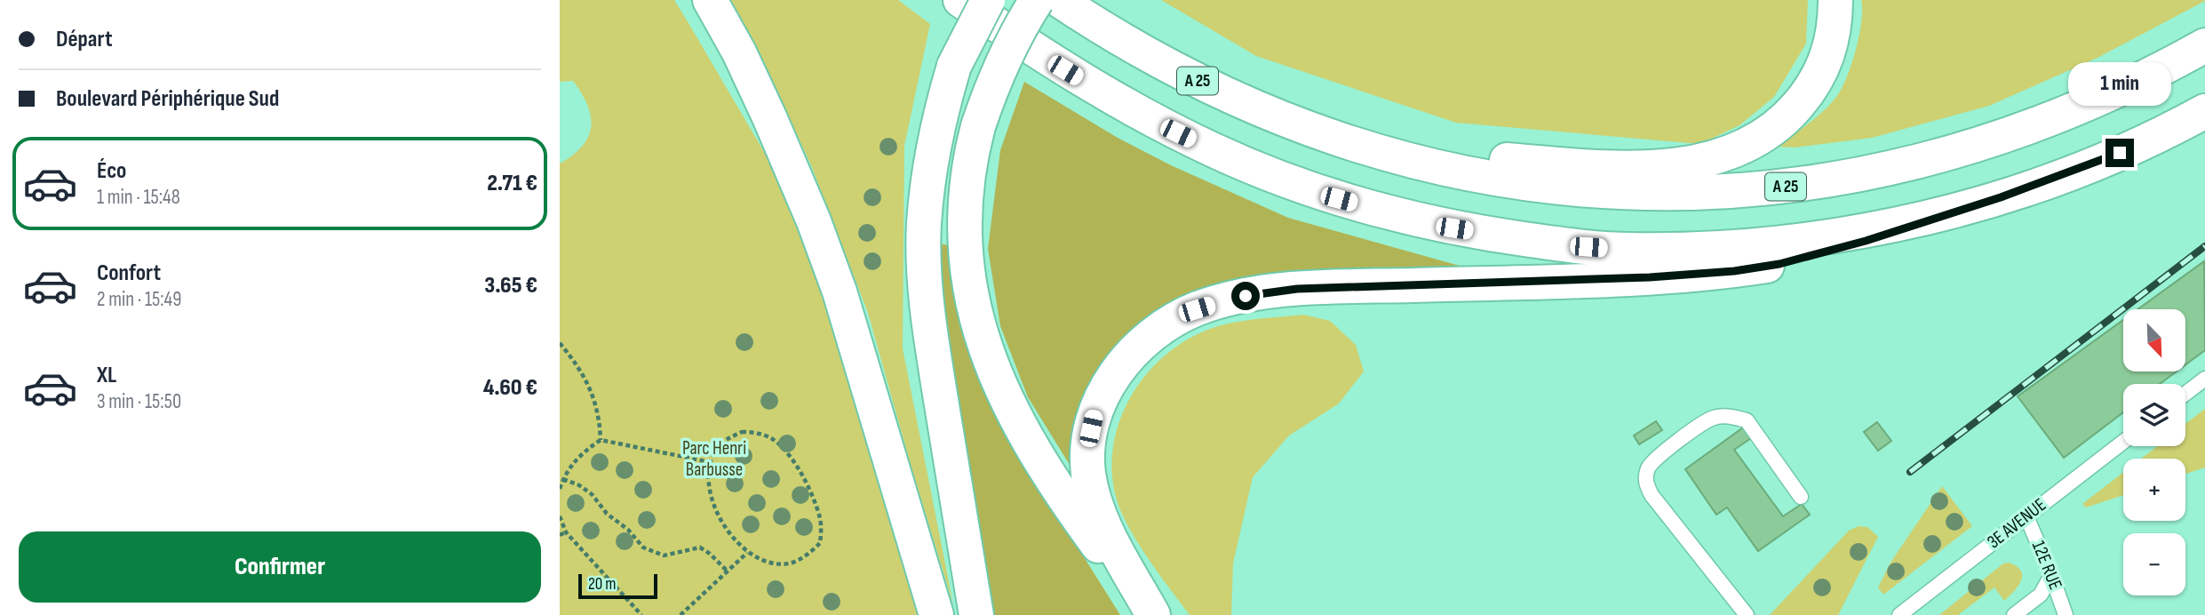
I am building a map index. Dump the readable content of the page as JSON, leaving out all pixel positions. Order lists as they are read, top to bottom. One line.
{"streets":{"highway":["A 25"],"lane":["3E AVENUE","12E RUE"]},"crossings":[["3E AVENUE","12E RUE"]],"parks":["Parc Henri Barbusse"],"scale_bar":"20 m","north":"bottom right","page":{"banner":["Départ","Boulevard Périphérique Sud"],"bubble":"1 min","list":[{"name":"Éco","note":"1 min · 15:48","value":"2.71 €"},{"name":"Confort","note":"2 min · 15:49","value":"3.65 €"},{"name":"XL","note":"3 min · 15:50","value":"4.60 €"}],"map_buttons":["+","−"],"buttons":"Confirmer","scale":"20 m"}}
